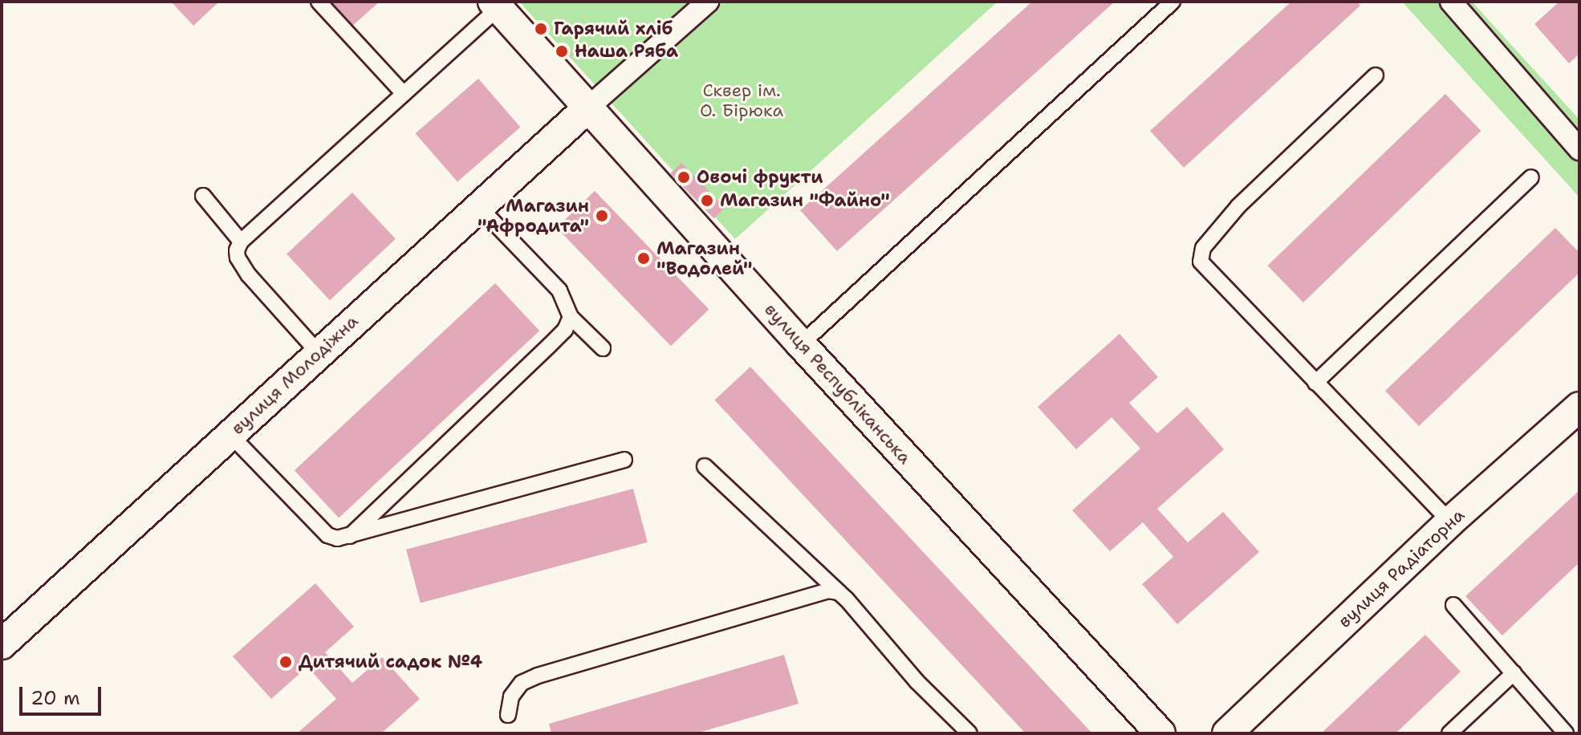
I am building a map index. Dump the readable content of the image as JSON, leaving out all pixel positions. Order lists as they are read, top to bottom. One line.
{"streets":{"street":["вулиця Молодіжна","вулиця Республіканська","вулиця Радіаторна"]},"crossings":[["вулиця Молодіжна","вулиця Республіканська"]],"parks":["Сквер ім. О. Бірюка"],"places":["Гарячий хліб","Наша Ряба","Овочі фрукти","Магазин \"Файно\"","Магазин \"Афродита\"","Магазин \"Водолей\"","Дитячий садок №4"],"scale_bar":"20 m"}
